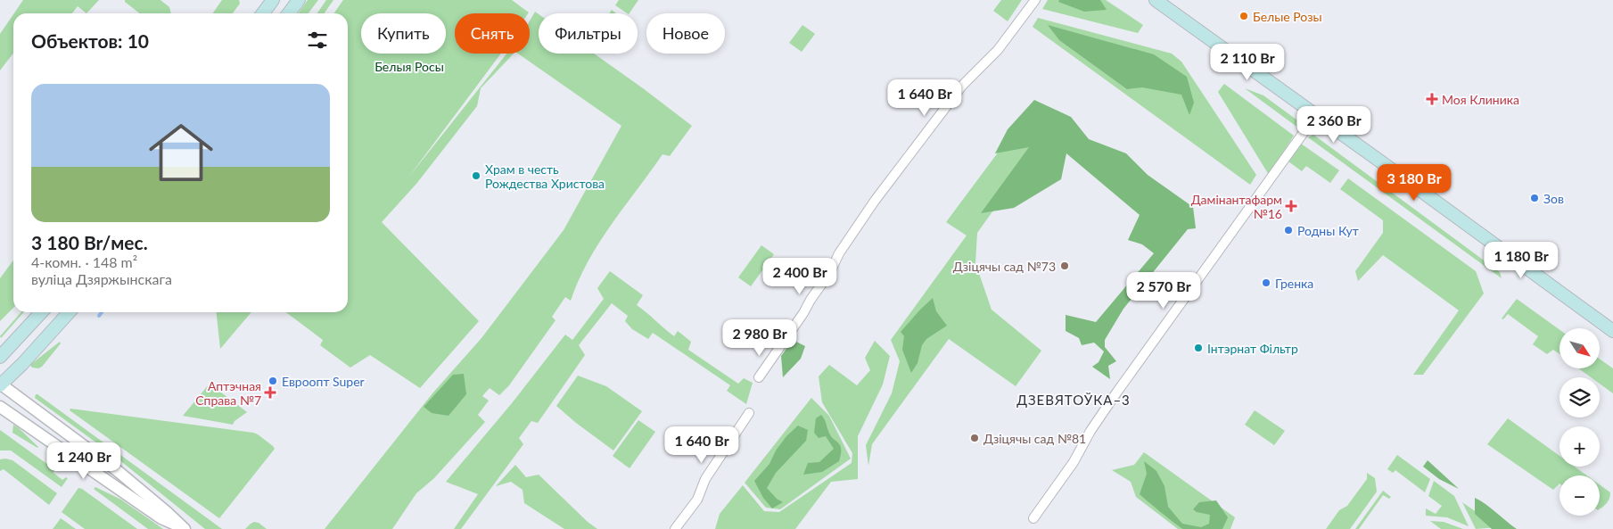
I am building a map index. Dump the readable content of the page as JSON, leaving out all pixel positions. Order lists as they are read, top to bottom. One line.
{"districts":["ДЗЕВЯТОЎКА–3"],"parks":["Белыя Росы"],"places":{"other":["Белые Розы","Храм в честь Рождества Христова","Зов","Родны Кут","Дзіцячы сад №73","Гренка","Інтэрнат Фільтр","Евроопт Super","Дзіцячы сад №81"],"health":["Моя Клиника","Дамінантафарм №16","Аптэчная Справа №7"]},"north":"bottom right","page":{"chip":["Купить","Снять","Фильтры","Новое"],"heading":"Объектов: 10","price":["2 110 Br","1 640 Br","2 360 Br","3 180 Br","1 180 Br","2 400 Br","2 570 Br","2 980 Br","1 640 Br","1 240 Br"],"list":[{"name":"3 180 Br/мес.","note":"4-комн. · 148 m² · вуліца Дзяржынскага"}],"map_buttons":["+","−"]}}
